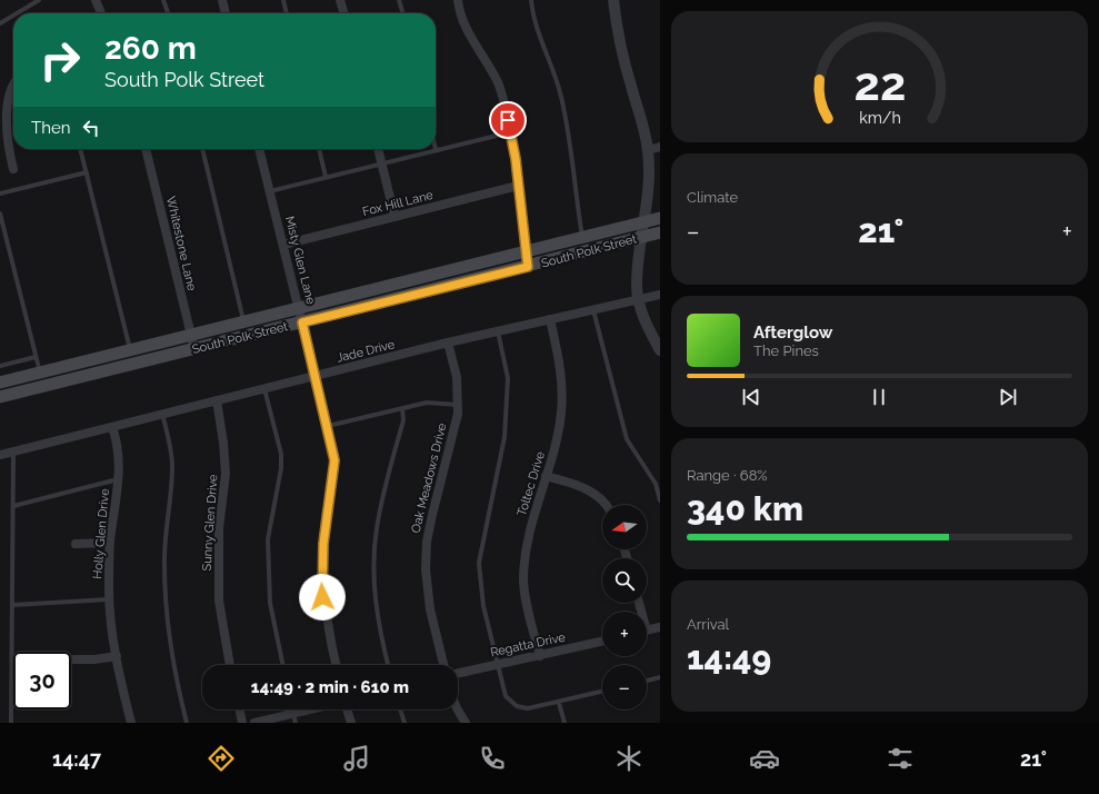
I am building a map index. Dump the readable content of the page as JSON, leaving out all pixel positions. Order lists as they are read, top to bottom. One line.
{"streets":{"main road":["South Polk Street"],"street":["Fox Hill Lane","Whitestone Lane","Misty Glen Lane","Jade Drive","Oak Meadows Drive","Toltec Drive","Sunny Glen Drive","Holly Glen Drive","Regatta Drive"]},"crossings":[["Fox Hill Lane","Misty Glen Lane"],["Whitestone Lane","South Polk Street"],["South Polk Street","Misty Glen Lane"],["Misty Glen Lane","Jade Drive"],["Jade Drive","Oak Meadows Drive"],["Jade Drive","Toltec Drive"],["Jade Drive","Sunny Glen Drive"],["Jade Drive","Holly Glen Drive"],["Toltec Drive","Regatta Drive"]],"north":"left","page":{"turn":["260 m","South Polk Street"],"then":"Then","tile":["Climate",["Range · 68%","340 km"],["Arrival","14:49"]],"heat":["−","21°","+"],"song":["Afterglow","The Pines"],"map_buttons":["+","−"],"limit":"30","trip":"14:49 · 2 min · 610 m","tabs":["14:47","21°"],"gauge":["22","km/h"]}}
